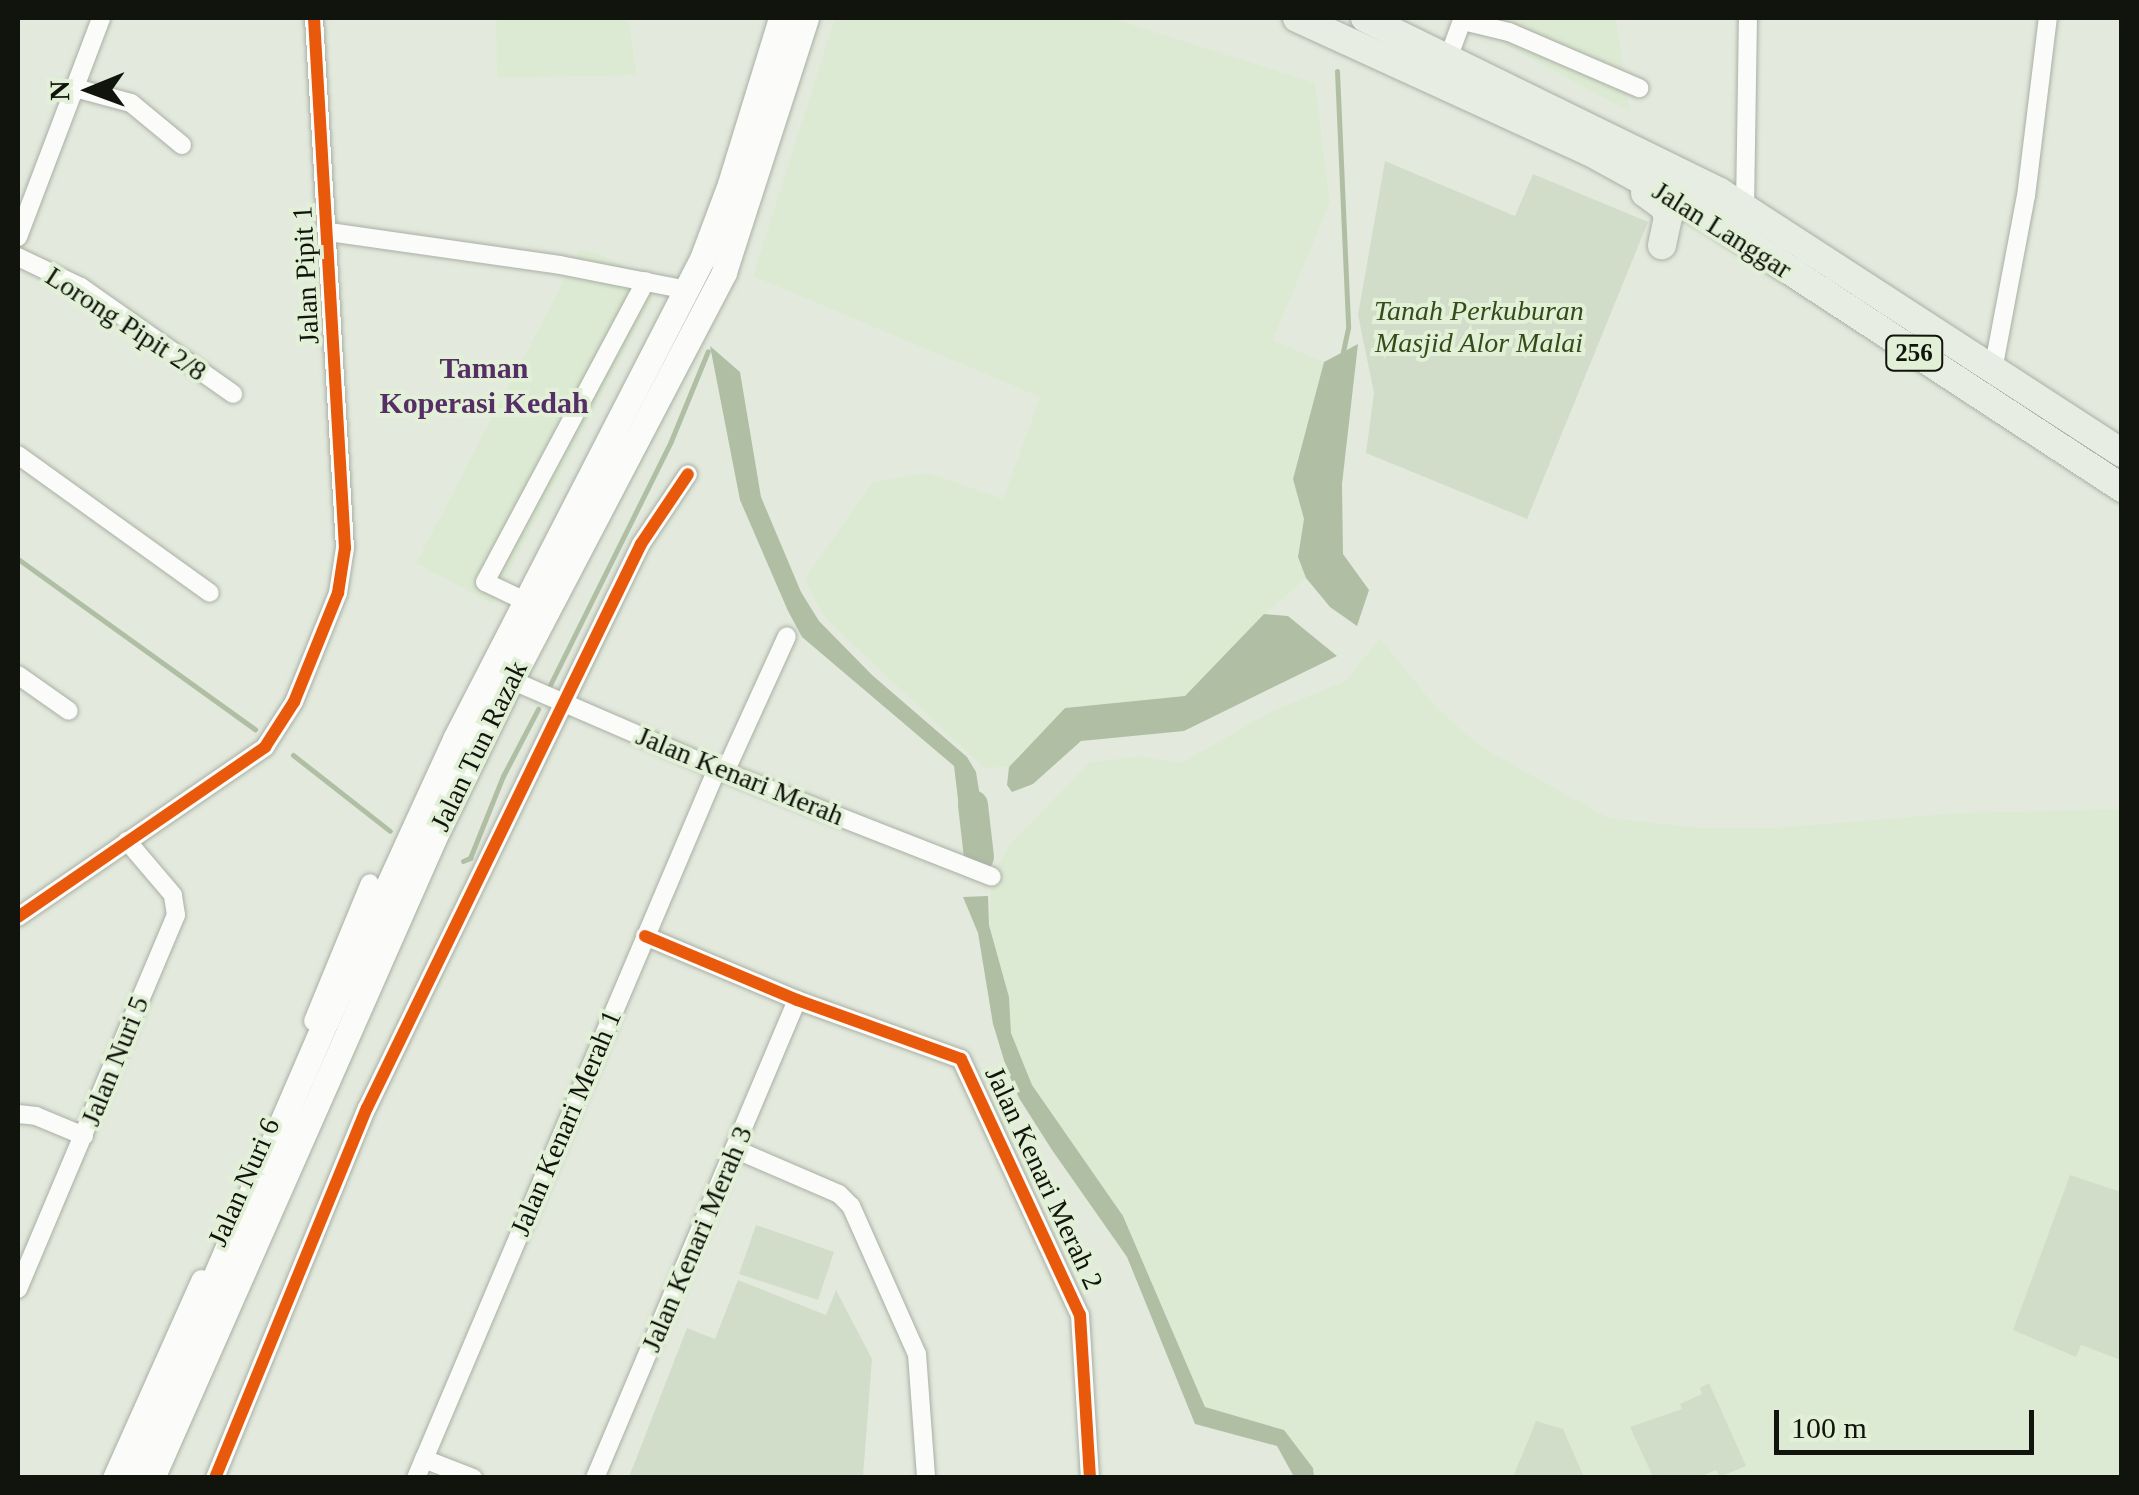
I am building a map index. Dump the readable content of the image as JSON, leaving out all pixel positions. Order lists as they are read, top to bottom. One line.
{"streets":{"main road":["Jalan Langgar","256","Jalan Tun Razak"],"street":["Jalan Pipit 1","Lorong Pipit 2/8","Jalan Kenari Merah","Jalan Nuri 5","Jalan Kenari Merah 1","Jalan Kenari Merah 2","Jalan Nuri 6","Jalan Kenari Merah 3"]},"crossings":[["Jalan Pipit 1","Jalan Nuri 5"],["Jalan Tun Razak","Jalan Kenari Merah"],["Jalan Tun Razak","Jalan Nuri 6"],["Jalan Kenari Merah","Jalan Kenari Merah 1"],["Jalan Kenari Merah 1","Jalan Kenari Merah 2"],["Jalan Kenari Merah 2","Jalan Kenari Merah 3"]],"districts":["Taman Koperasi Kedah"],"parks":["Tanah Perkuburan Masjid Alor Malai"],"scale_bar":"100 m","north":"left"}
